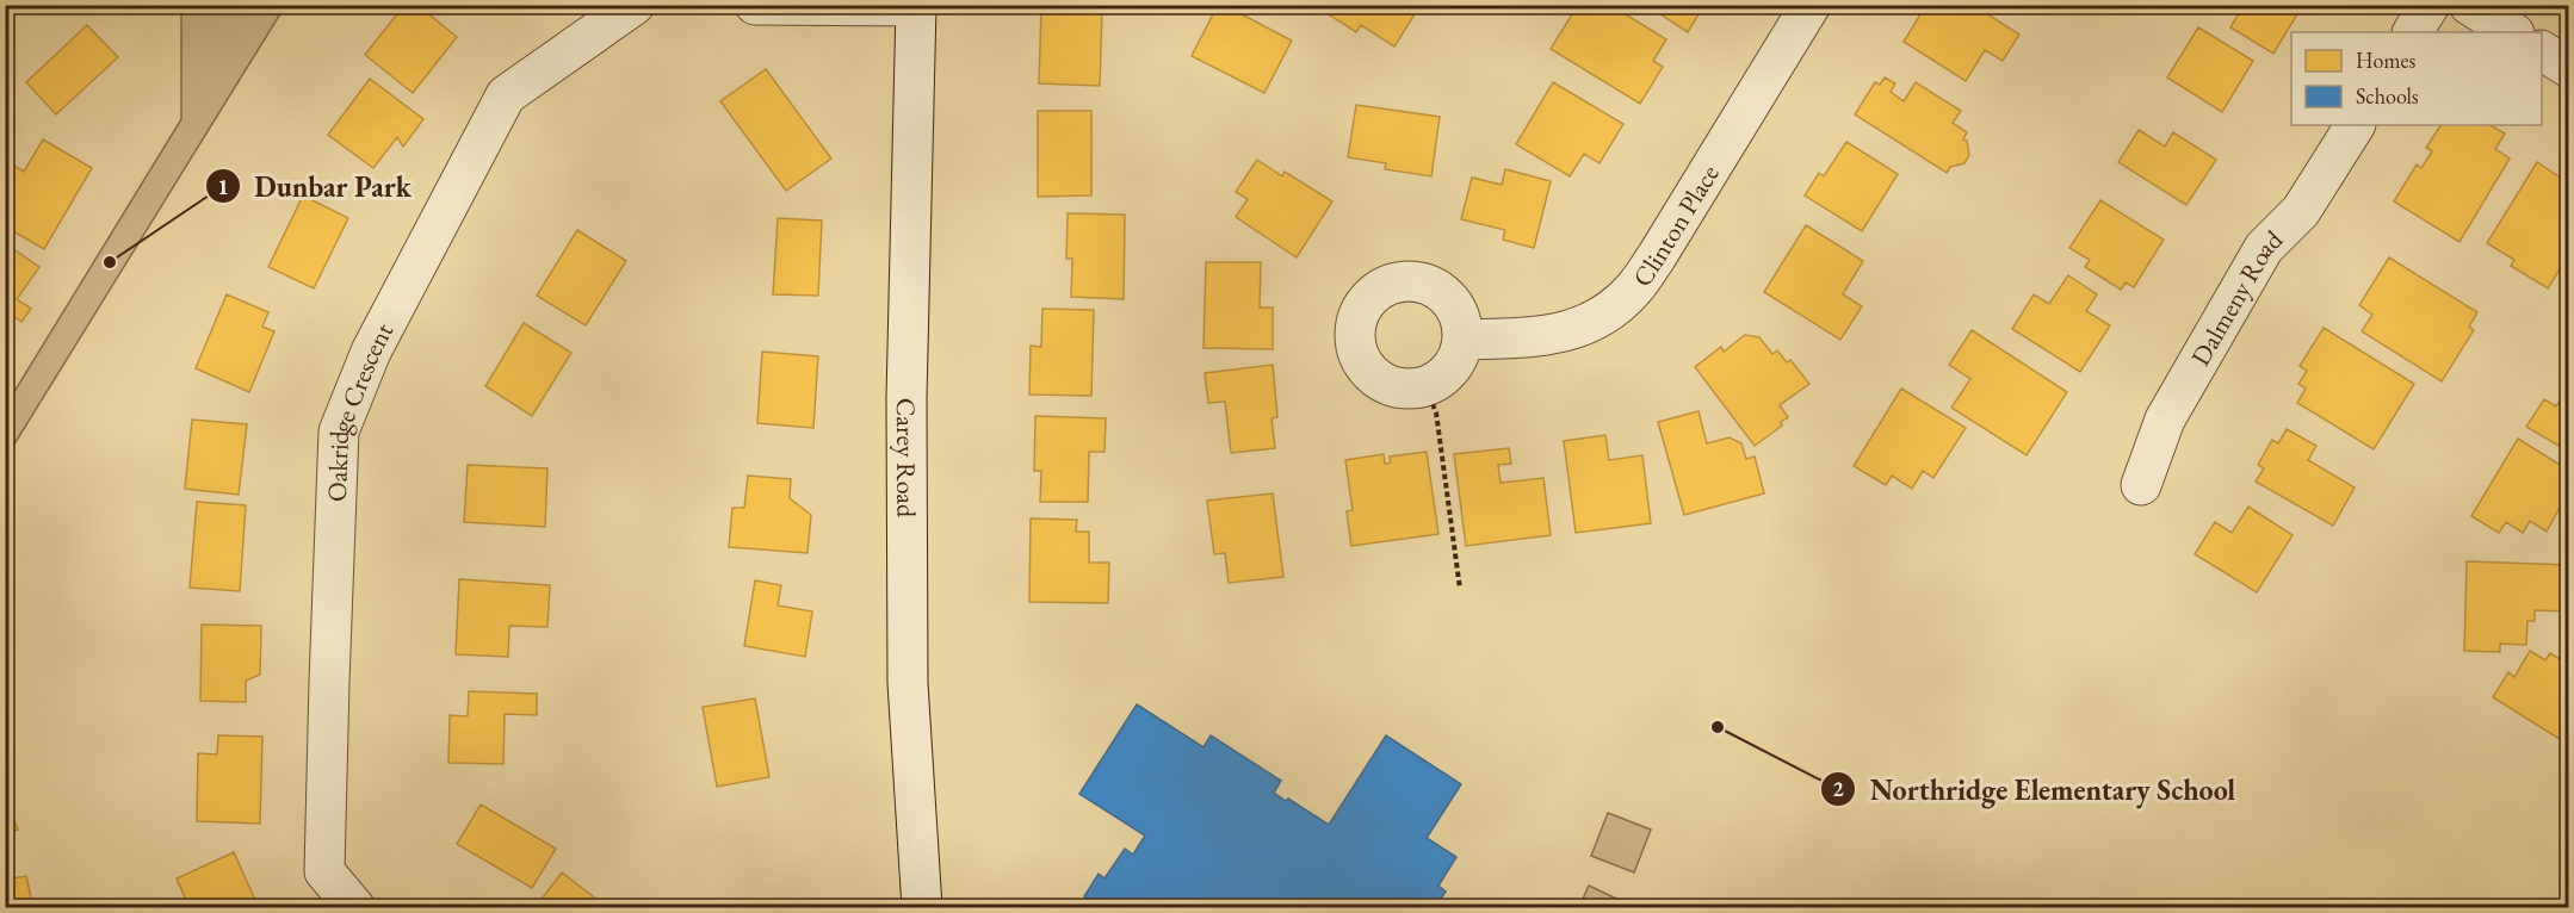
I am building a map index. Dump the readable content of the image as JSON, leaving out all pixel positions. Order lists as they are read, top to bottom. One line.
{"streets":{"street":["Clinton Place","Dalmeny Road","Oakridge Crescent","Carey Road"]},"places":["Dunbar Park","Northridge Elementary School"],"legend":["Homes","Schools"]}
